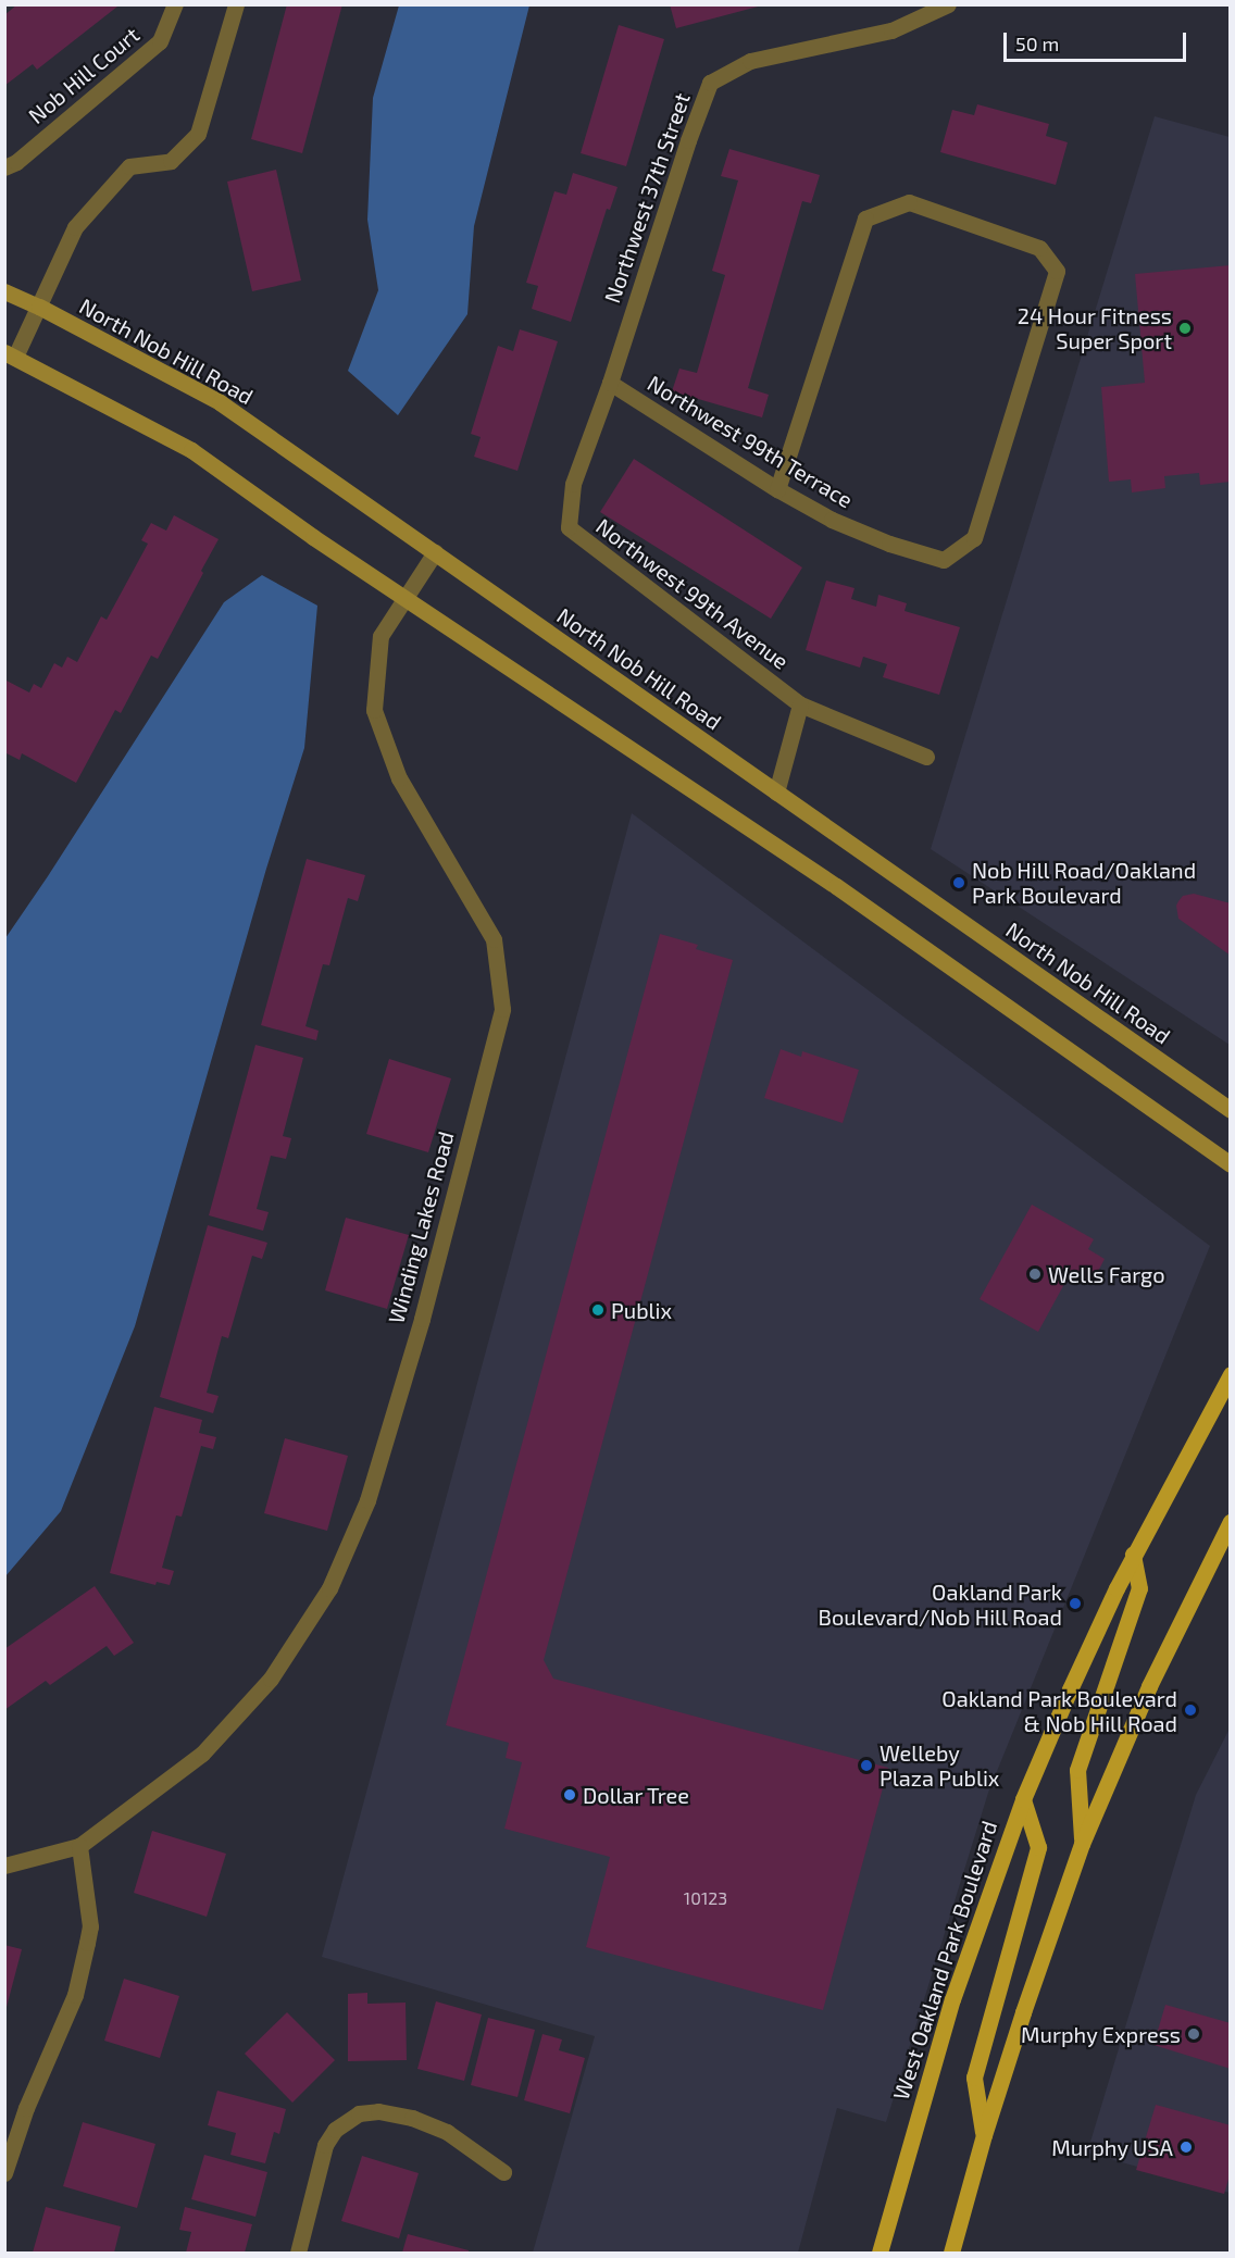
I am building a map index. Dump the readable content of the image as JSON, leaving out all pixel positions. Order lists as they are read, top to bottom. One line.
{"streets":{"main road":["North Nob Hill Road","West Oakland Park Boulevard"],"street":["Nob Hill Court","Northwest 37th Street","Northwest 99th Terrace","Northwest 99th Avenue","Winding Lakes Road"]},"crossings":[["Northwest 37th Street","Northwest 99th Terrace"],["Northwest 37th Street","Northwest 99th Avenue"],["North Nob Hill Road","Winding Lakes Road"],["Northwest 99th Terrace","Northwest 99th Avenue"]],"places":["24 Hour Fitness Super Sport","Nob Hill Road/Oakland Park Boulevard","Wells Fargo","Publix","Oakland Park Boulevard/Nob Hill Road","Oakland Park Boulevard & Nob Hill Road","Welleby Plaza Publix","Dollar Tree","Murphy Express","Murphy USA"],"house_numbers":["10123"],"scale_bar":"50 m"}
